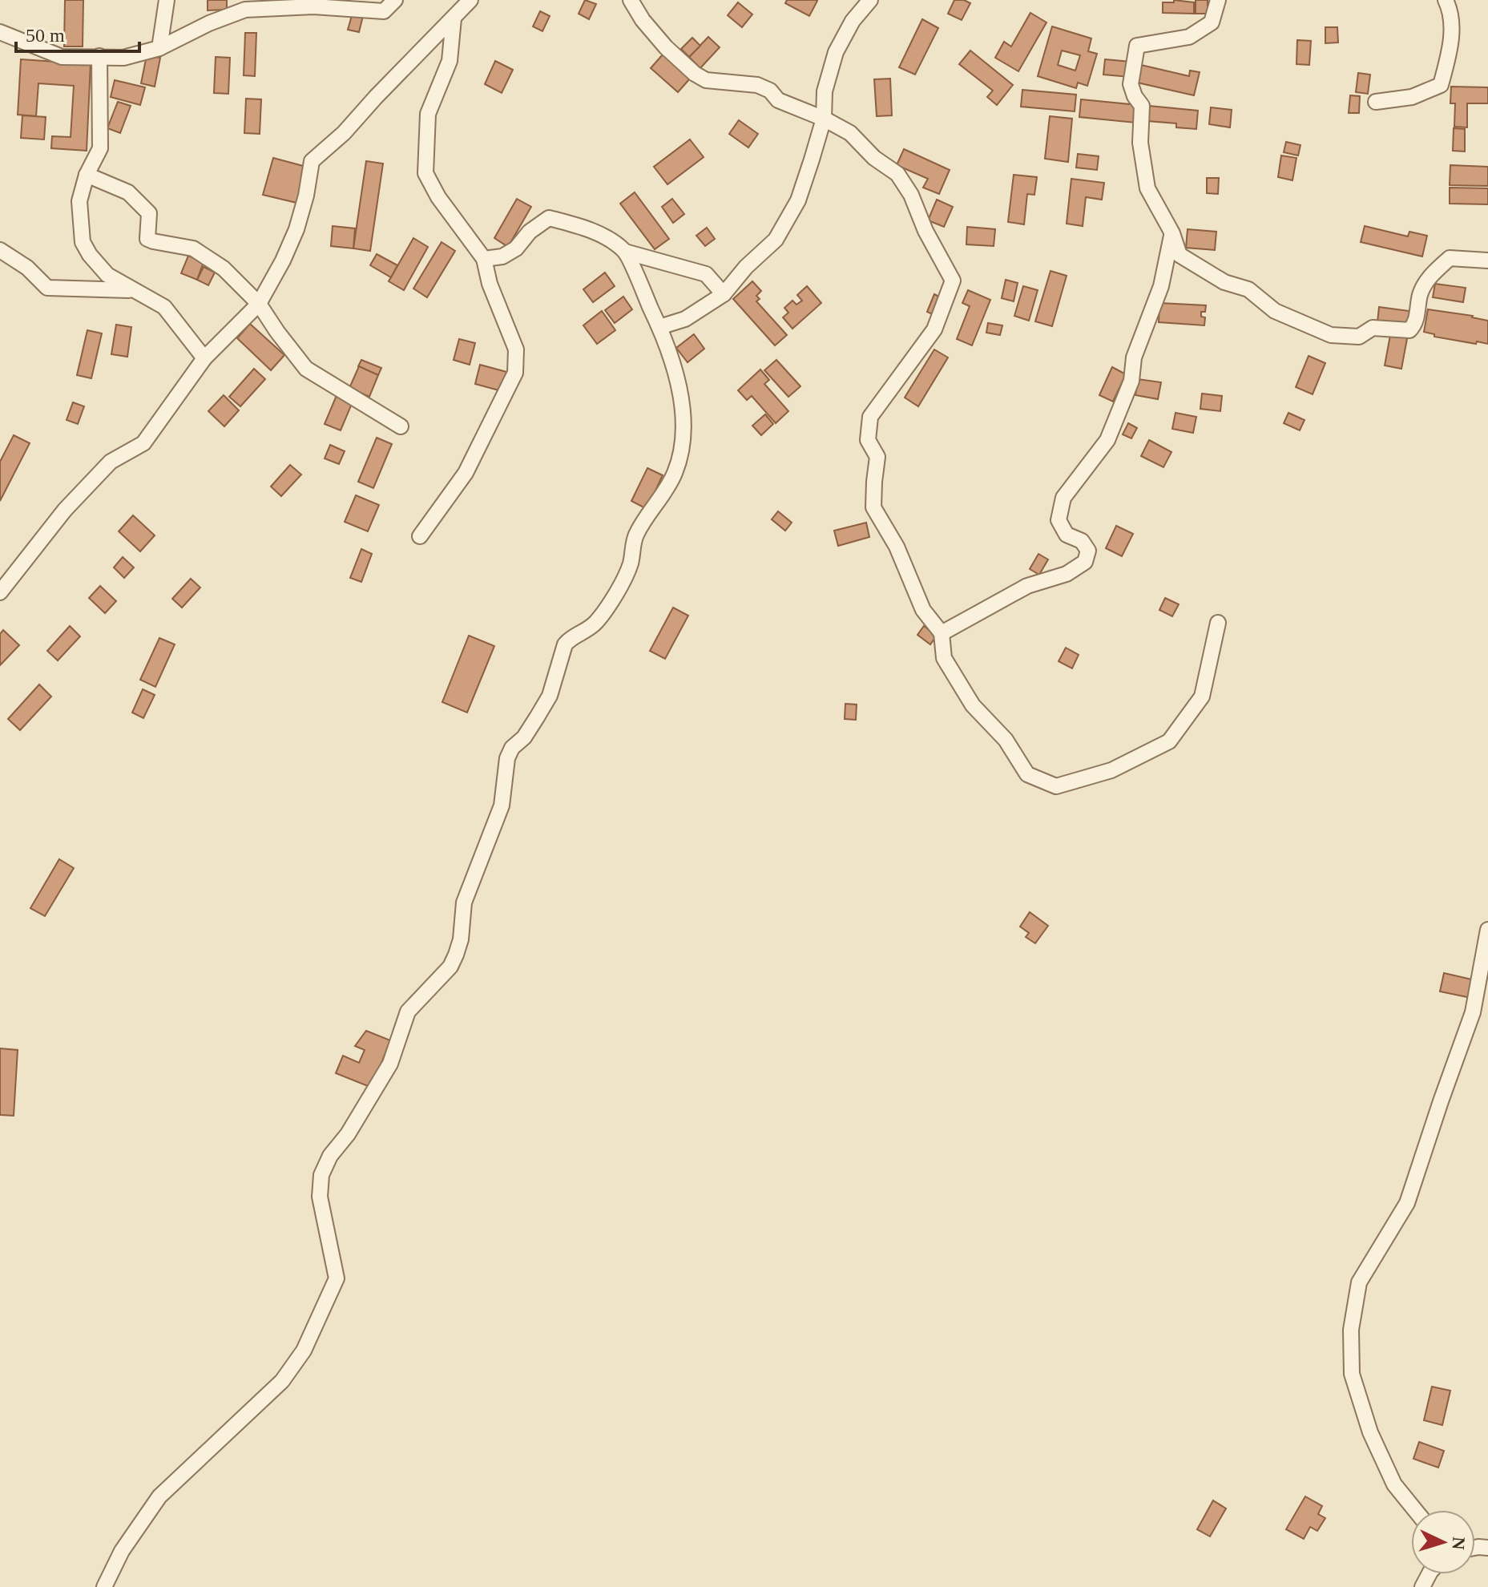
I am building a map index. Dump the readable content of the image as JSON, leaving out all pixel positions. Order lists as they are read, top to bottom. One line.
{"scale_bar":"50 m","north":"right"}
